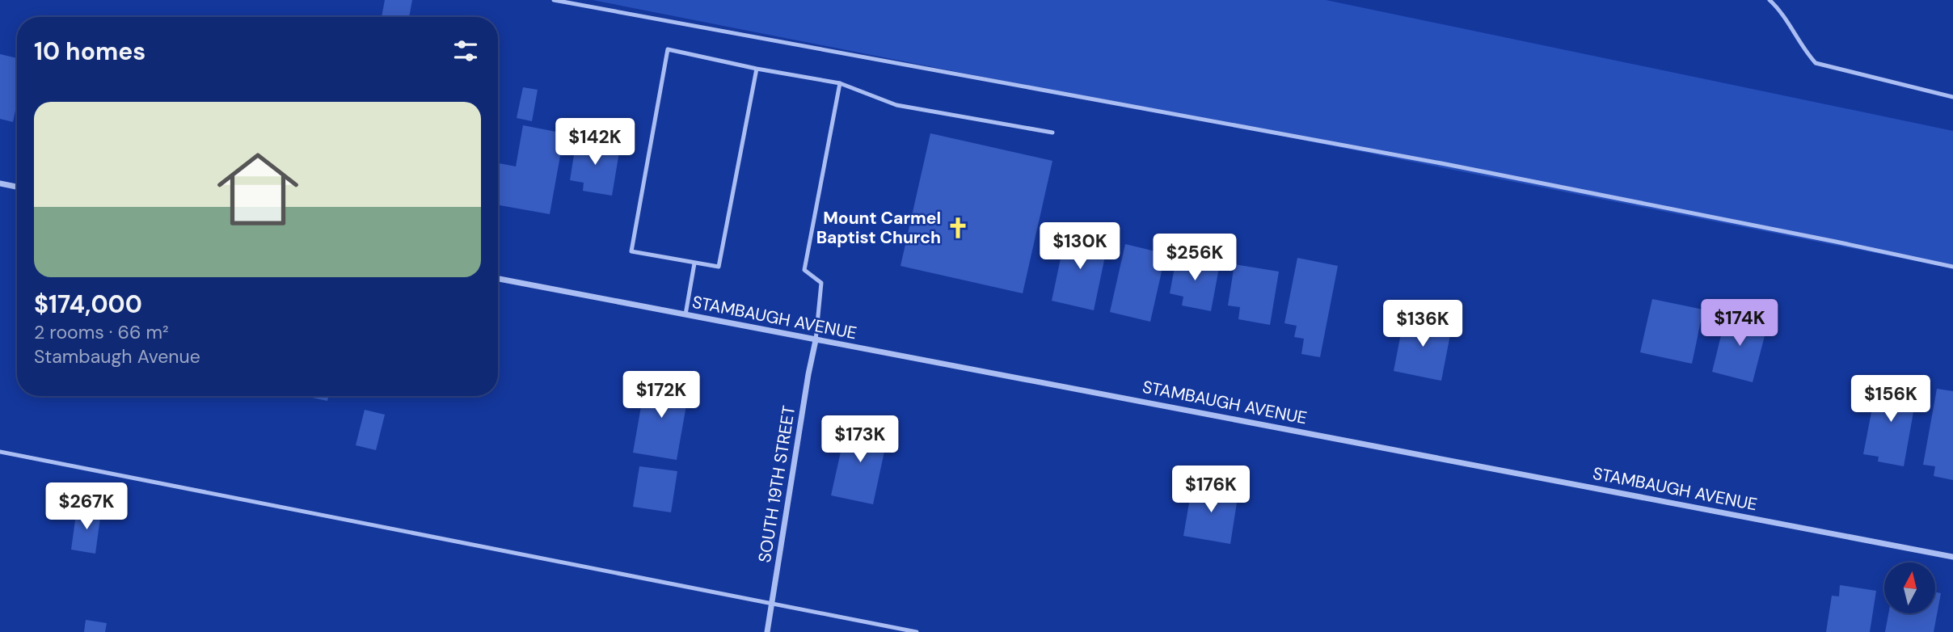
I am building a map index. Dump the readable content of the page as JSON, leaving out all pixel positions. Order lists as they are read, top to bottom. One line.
{"streets":{"street":["STAMBAUGH AVENUE","SOUTH 19TH STREET"]},"crossings":[["STAMBAUGH AVENUE","SOUTH 19TH STREET"]],"places":{"church":["Mount Carmel Baptist Church"]},"north":"top","page":{"heading":"10 homes","list":[{"name":"$174,000","note":"2 rooms · 66 m² · Stambaugh Avenue"}],"price":["$142K","$130K","$256K","$174K","$136K","$172K","$156K","$173K","$176K","$267K"]}}
